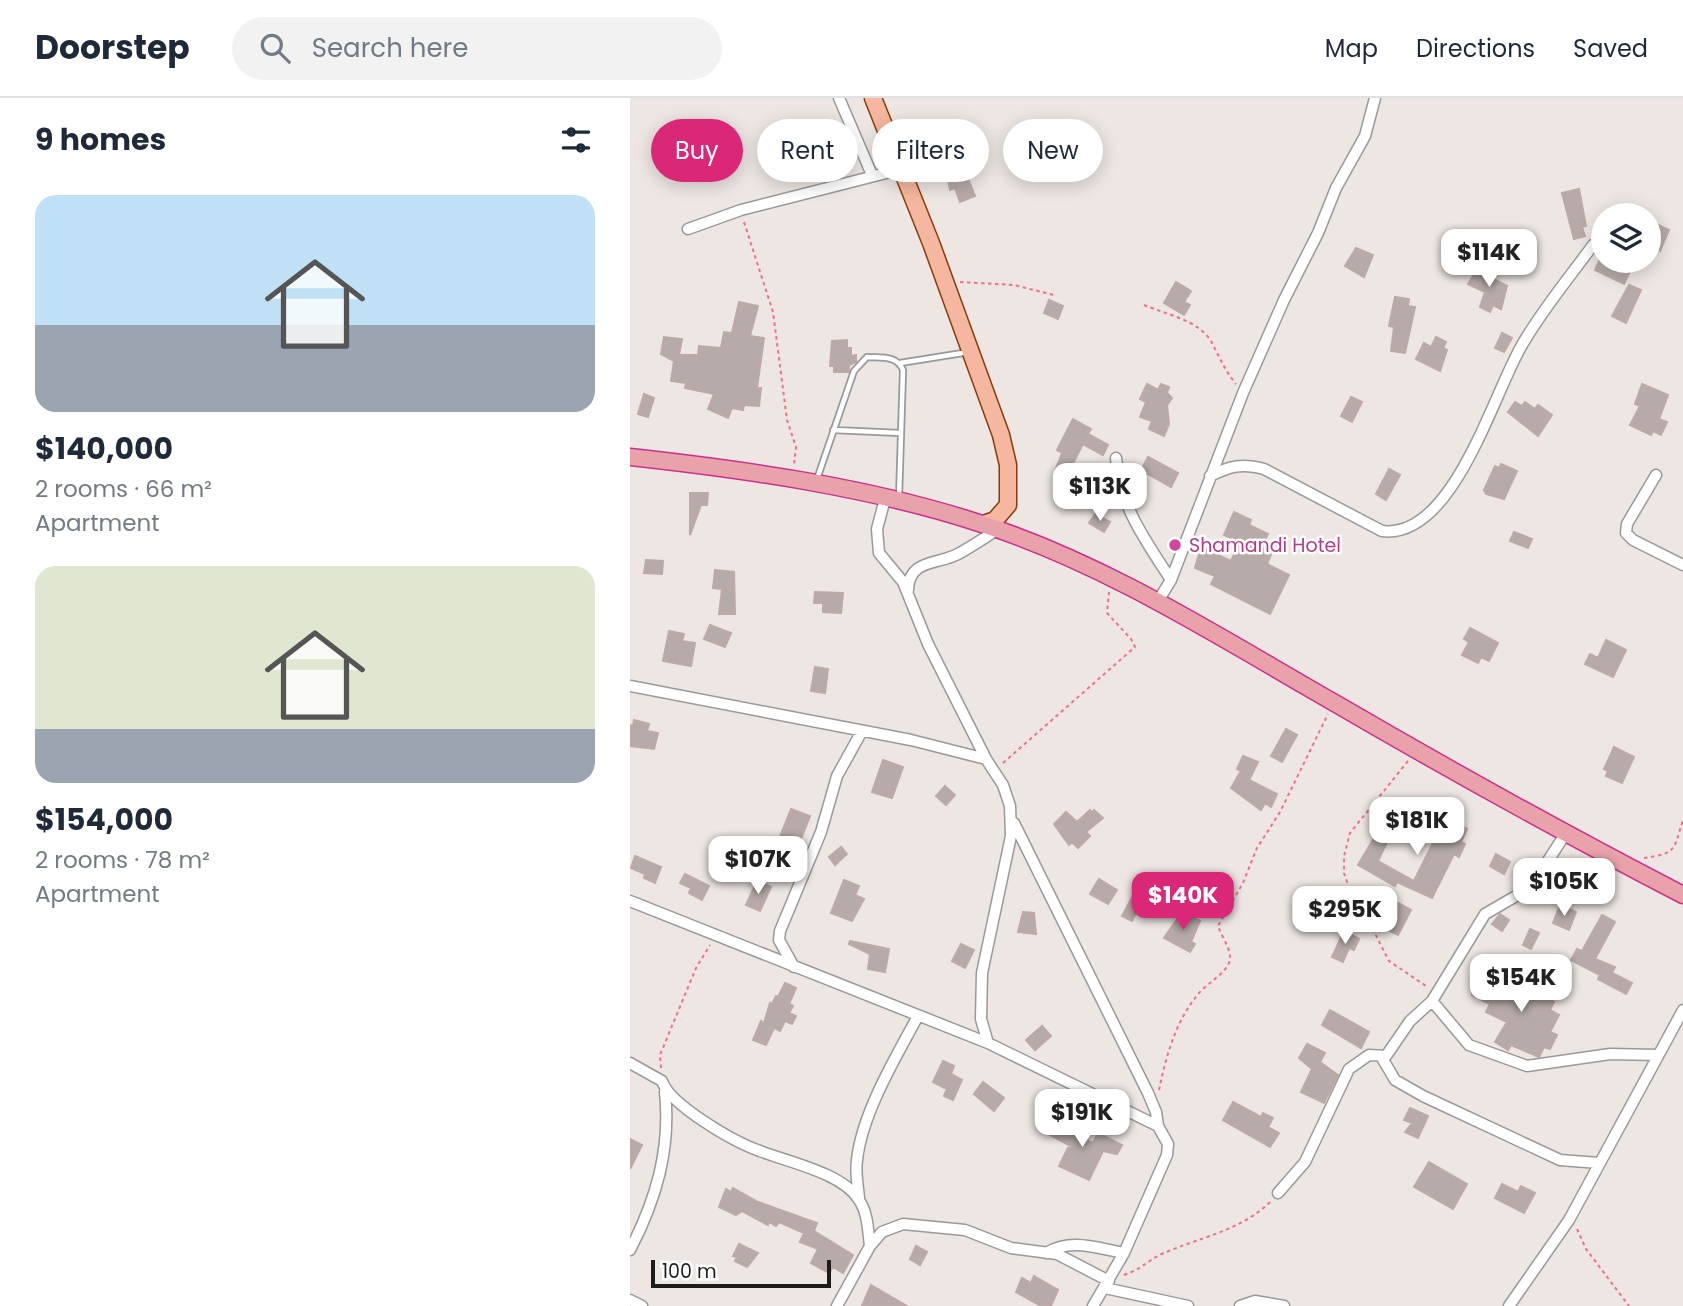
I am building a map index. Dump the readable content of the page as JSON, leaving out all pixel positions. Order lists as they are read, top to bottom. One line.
{"places":["Shamandi Hotel"],"scale_bar":"100 m","page":{"header":"Doorstep","search":"Search here","nav":["Map","Directions","Saved"],"heading":"9 homes","chip":["Buy","Rent","Filters","New"],"list":[{"name":"$140,000","note":"2 rooms · 66 m² · Apartment"},{"name":"$154,000","note":"2 rooms · 78 m² · Apartment"}],"price":["$114K","$113K","$181K","$107K","$105K","$140K","$295K","$154K","$191K"],"scale":"100 m"}}
